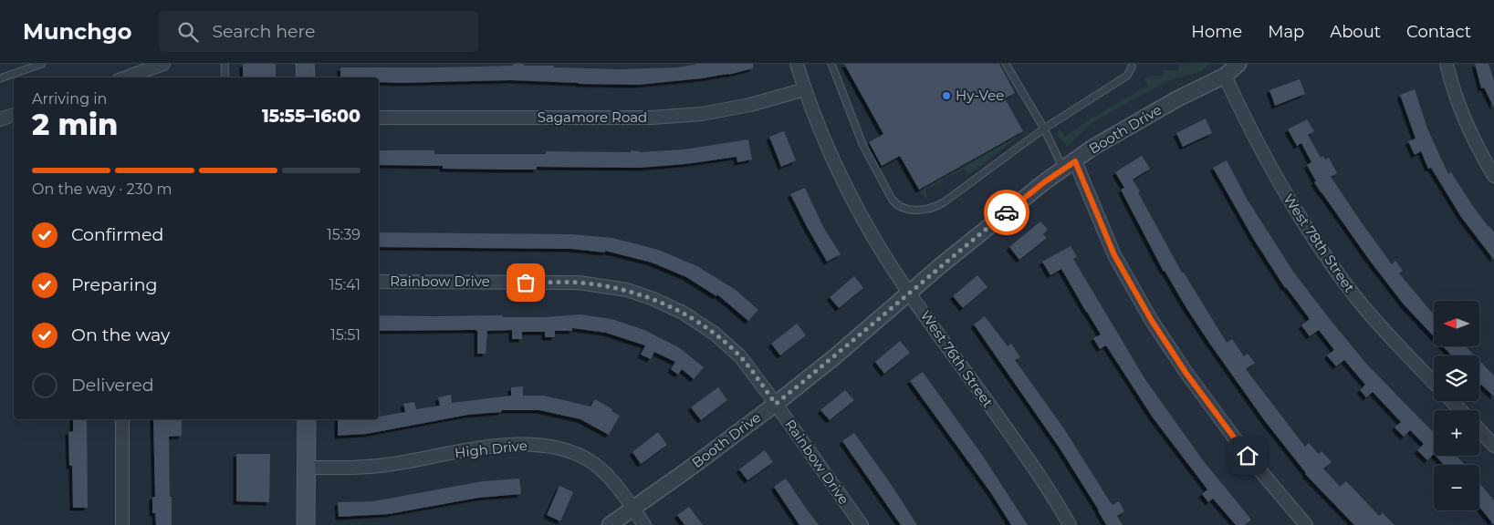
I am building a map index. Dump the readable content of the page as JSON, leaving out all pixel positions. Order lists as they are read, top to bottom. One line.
{"streets":{"street":["Sagamore Road","Booth Drive","West 78th Street","Rainbow Drive","West 76th Street","High Drive"]},"crossings":[["Sagamore Road","West 76th Street"],["Booth Drive","West 78th Street"],["Booth Drive","Rainbow Drive"],["Booth Drive","West 76th Street"],["Booth Drive","High Drive"]],"places":["Hy-Vee"],"north":"left","page":{"header":"Munchgo","search":"Search here","nav":["Home","Map","About","Contact"],"heading":["2 min","Arriving in","15:55–16:00"],"bar":"On the way · 230 m","list":[["Confirmed","15:39"],["Preparing","15:41"],["On the way","15:51"],"Delivered"],"map_buttons":["+","−"]}}
